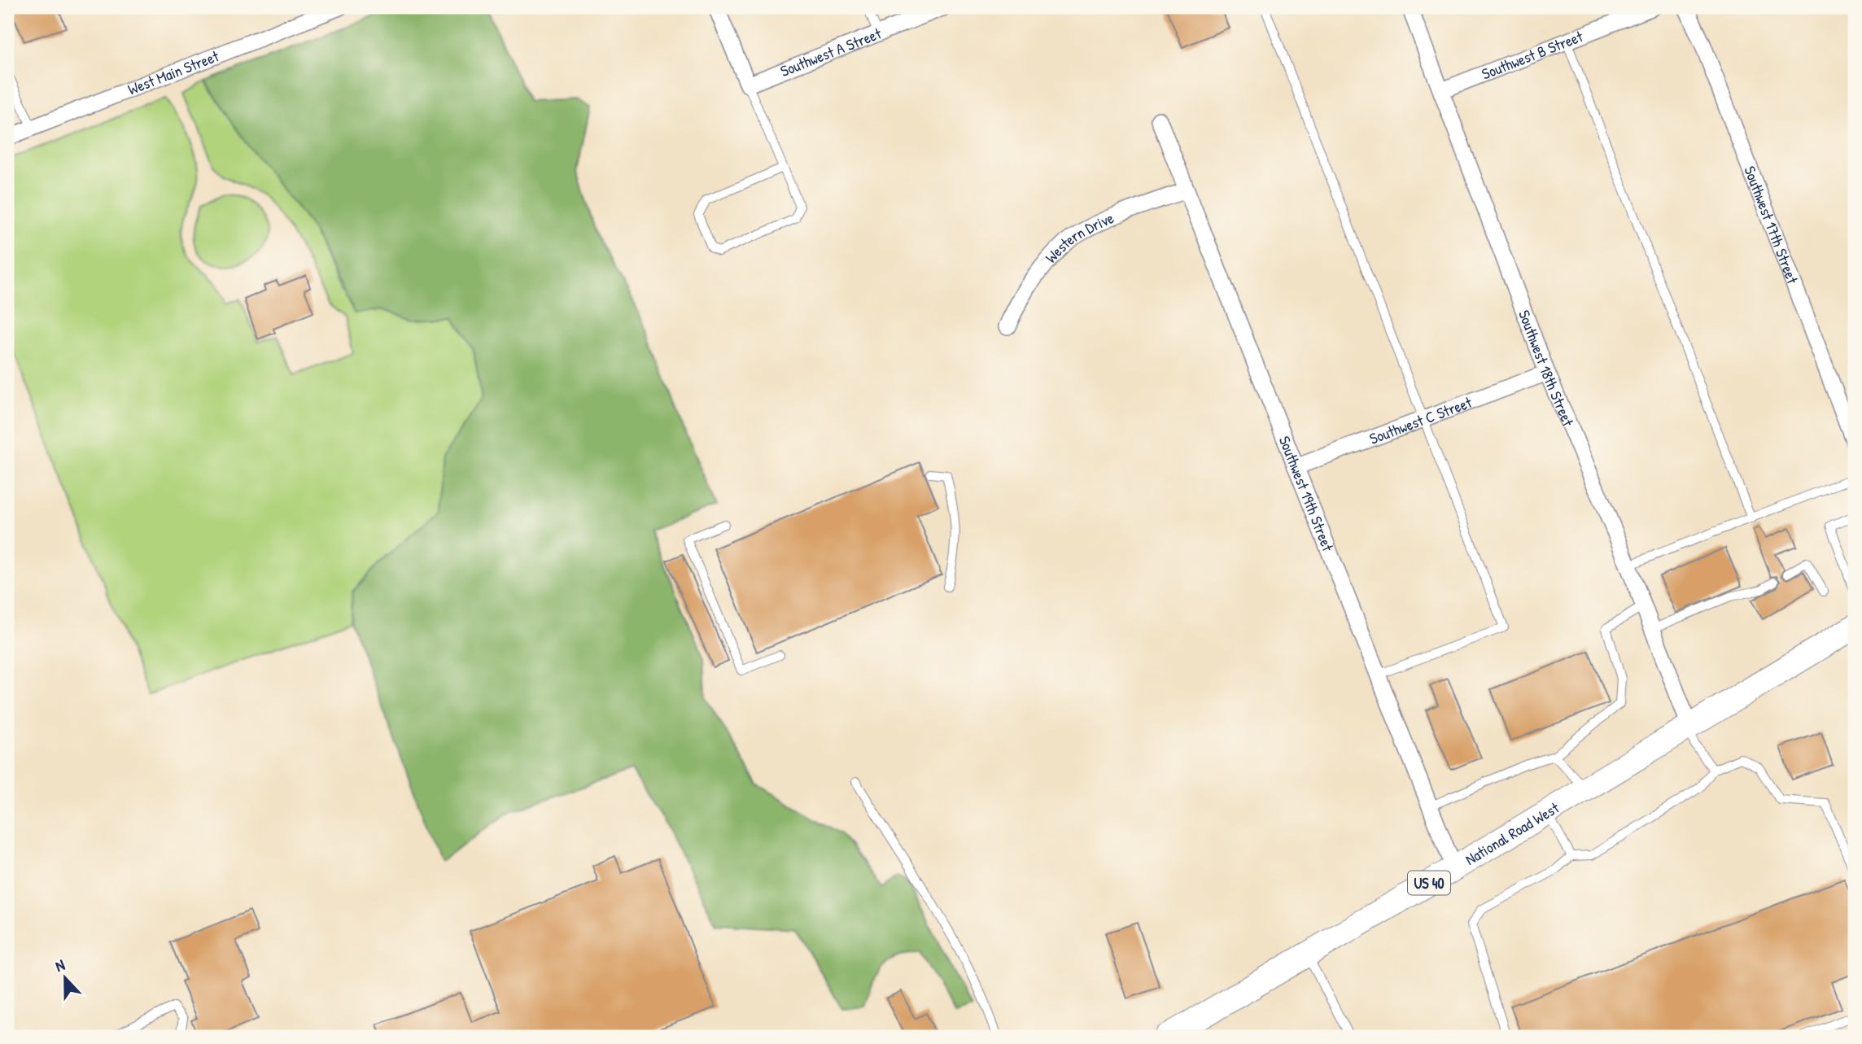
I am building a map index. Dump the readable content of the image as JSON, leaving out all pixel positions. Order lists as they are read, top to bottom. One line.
{"streets":{"main road":["National Road West","US 40"],"street":["Southwest A Street","Southwest B Street","West Main Street","Southwest 17th Street","Western Drive","Southwest 18th Street","Southwest C Street","Southwest 19th Street"]},"crossings":[["Southwest B Street","Southwest 18th Street"],["Western Drive","Southwest 19th Street"],["Southwest 18th Street","Southwest C Street"],["Southwest 18th Street","National Road West"],["Southwest C Street","Southwest 19th Street"],["Southwest 19th Street","National Road West"]],"north":"top"}
